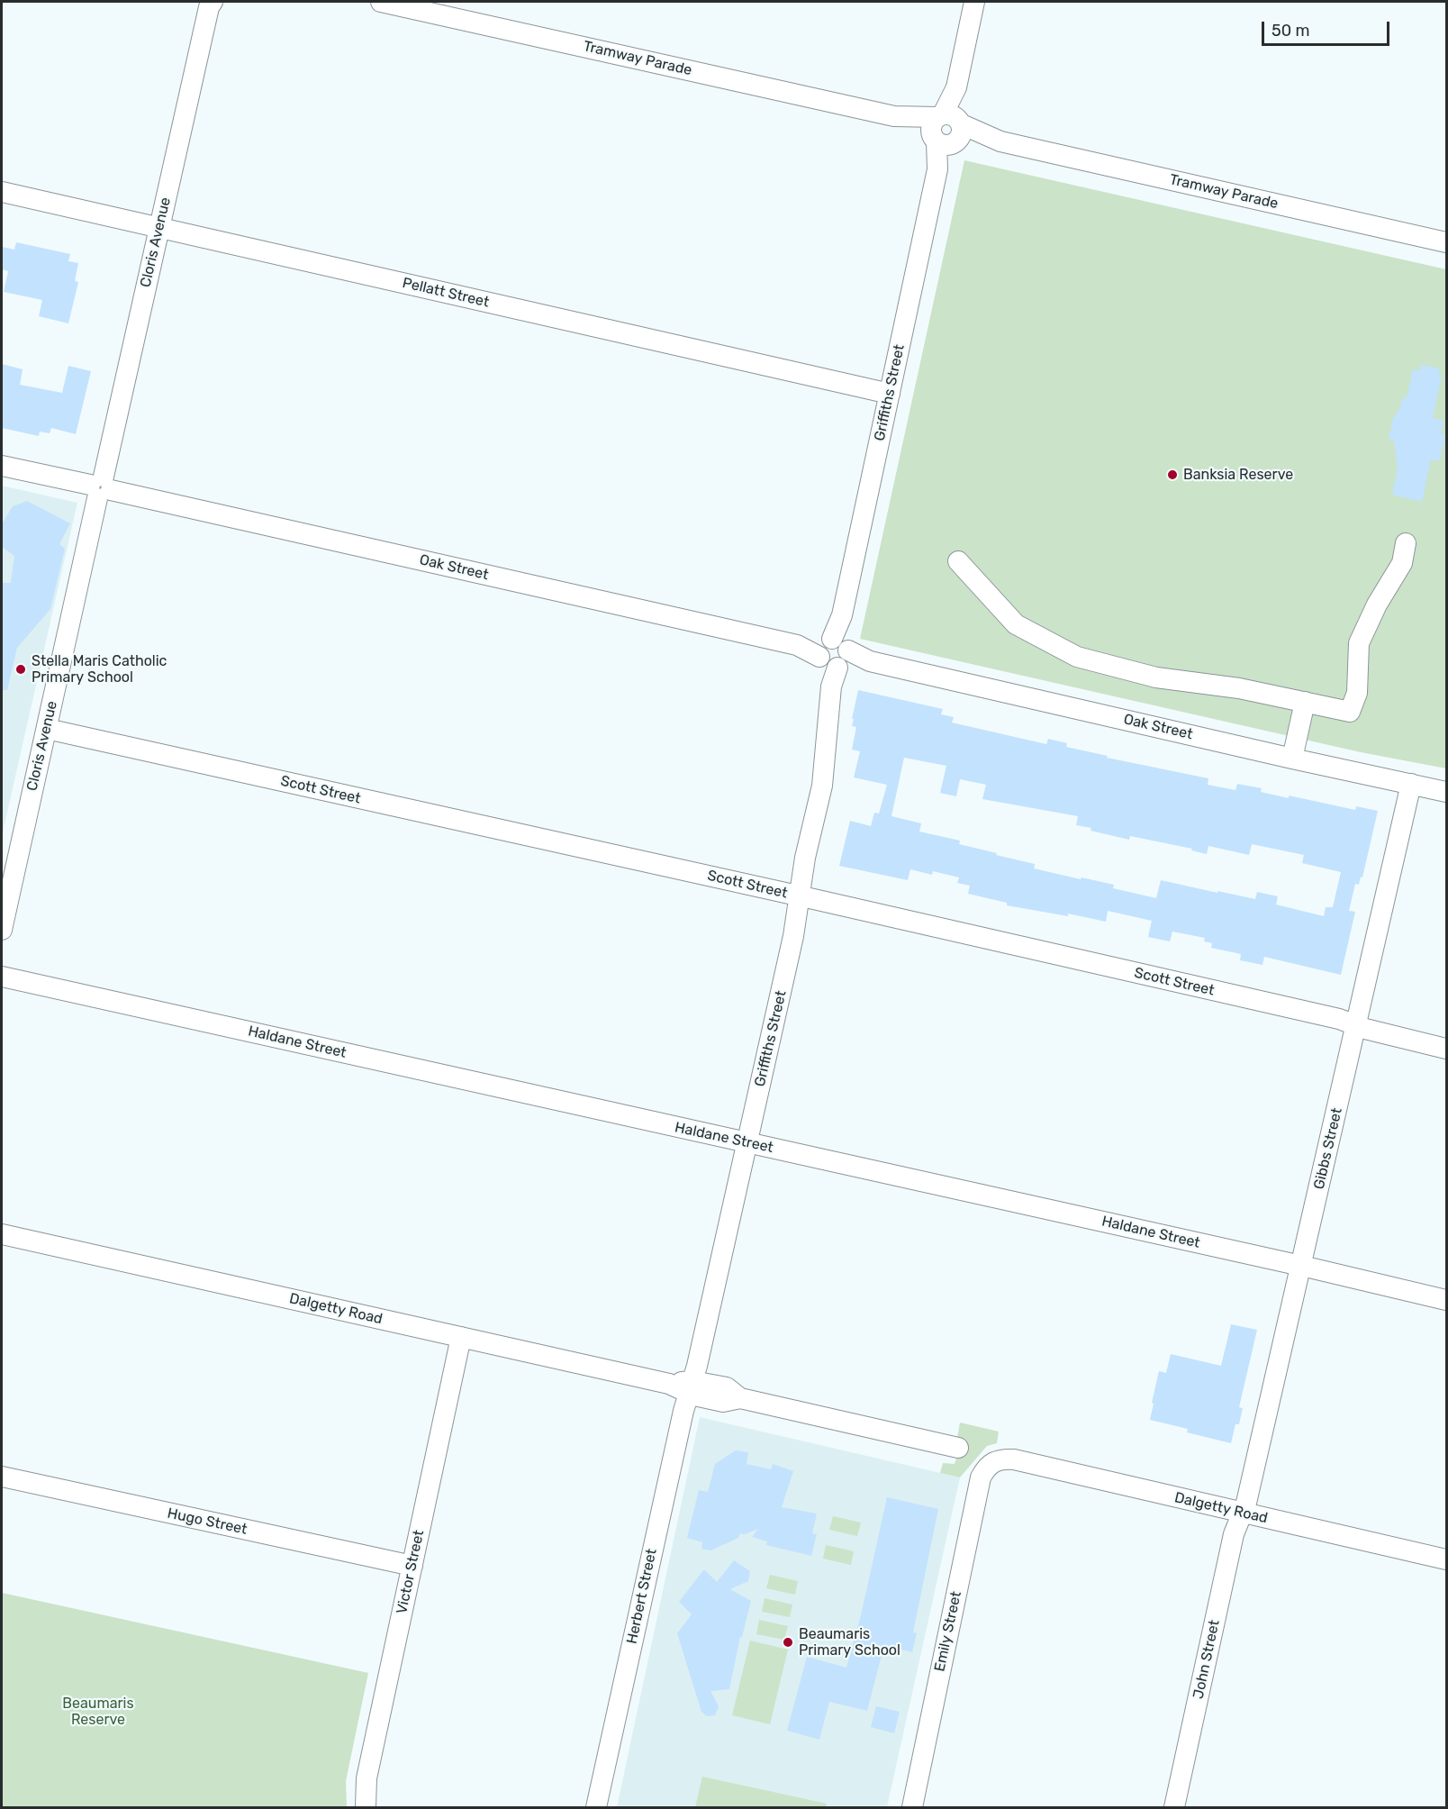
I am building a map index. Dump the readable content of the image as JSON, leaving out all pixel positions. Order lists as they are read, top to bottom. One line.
{"streets":{"street":["Tramway Parade","Cloris Avenue","Pellatt Street","Griffiths Street","Oak Street","Scott Street","Haldane Street","Gibbs Street","Dalgetty Road","Hugo Street","Victor Street","Herbert Street","Emily Street","John Street"]},"crossings":[["Tramway Parade","Griffiths Street"],["Cloris Avenue","Pellatt Street"],["Cloris Avenue","Oak Street"],["Cloris Avenue","Scott Street"],["Pellatt Street","Griffiths Street"],["Griffiths Street","Oak Street"],["Griffiths Street","Scott Street"],["Griffiths Street","Haldane Street"],["Griffiths Street","Dalgetty Road"],["Griffiths Street","Herbert Street"],["Oak Street","Gibbs Street"],["Scott Street","Gibbs Street"],["Haldane Street","Gibbs Street"],["Gibbs Street","Dalgetty Road"],["Gibbs Street","John Street"],["Dalgetty Road","Victor Street"],["Dalgetty Road","Herbert Street"],["Dalgetty Road","Emily Street"],["Dalgetty Road","John Street"],["Hugo Street","Victor Street"]],"parks":["Beaumaris Reserve"],"places":["Banksia Reserve","Stella Maris Catholic Primary School","Beaumaris Primary School"],"scale_bar":"50 m"}
